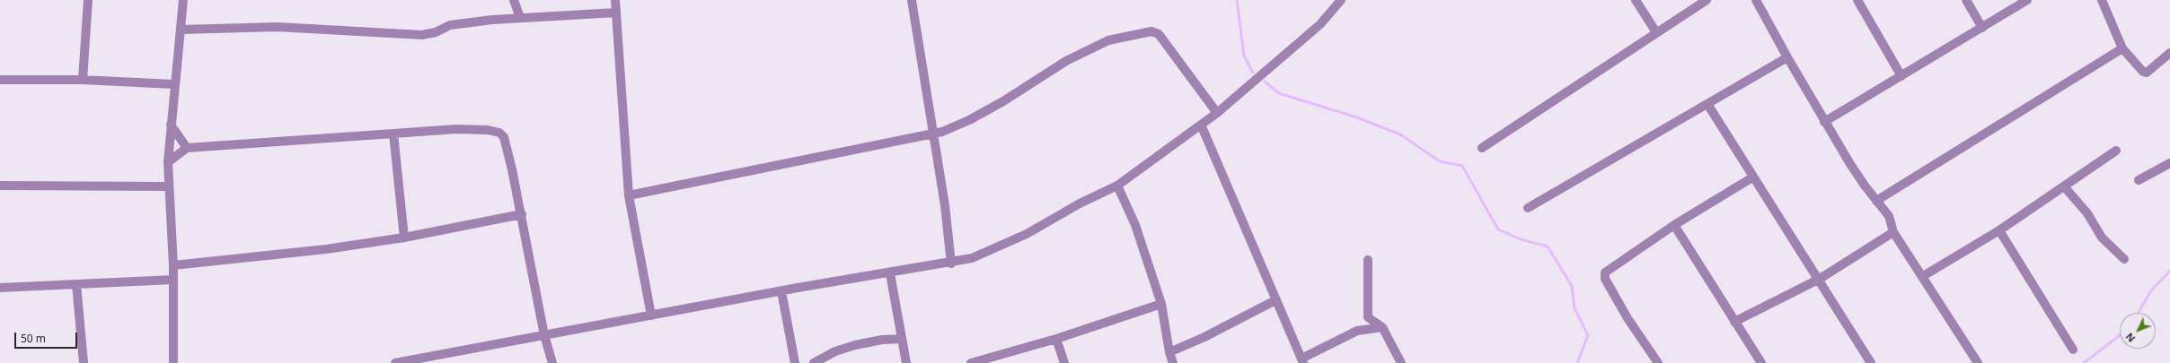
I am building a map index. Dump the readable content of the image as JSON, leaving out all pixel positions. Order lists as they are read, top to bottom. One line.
{"scale_bar":"50 m","north":"bottom left"}
